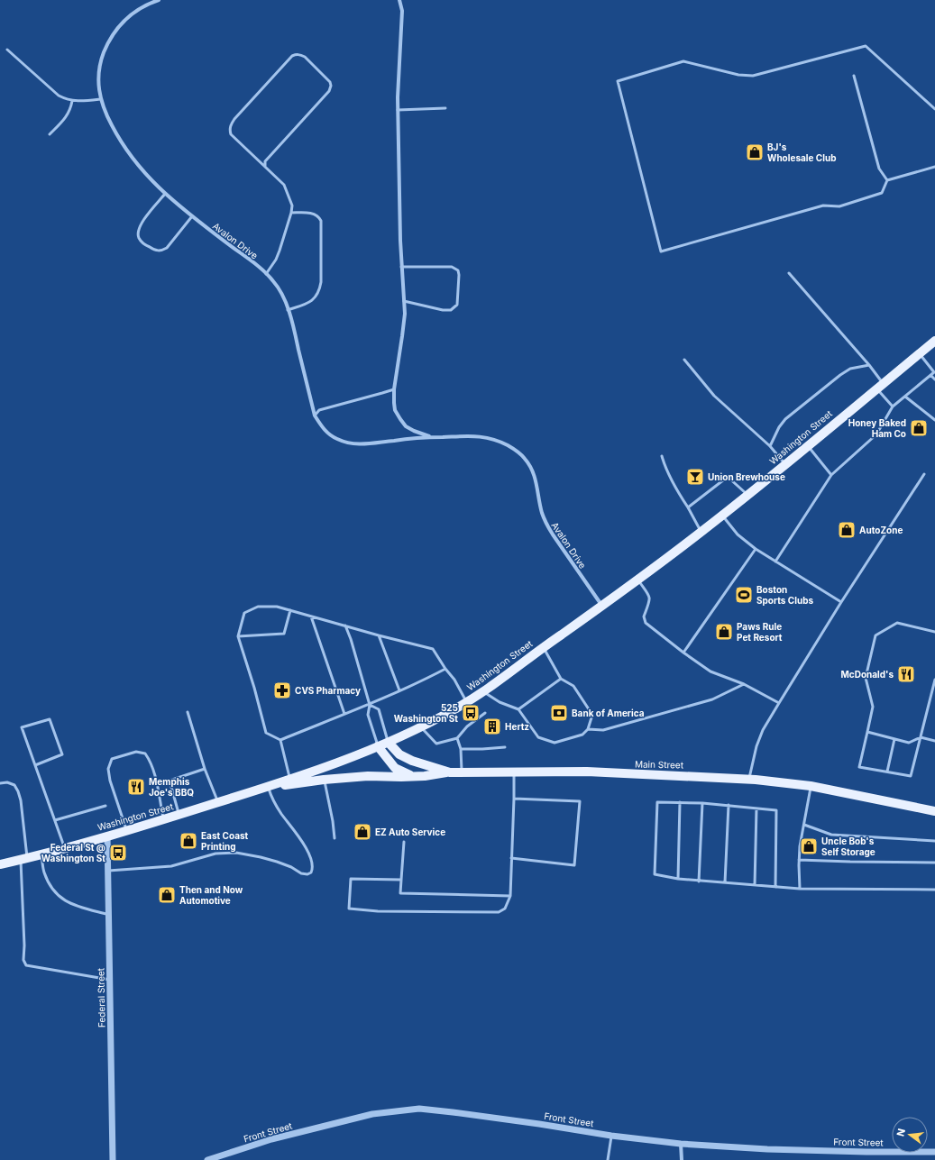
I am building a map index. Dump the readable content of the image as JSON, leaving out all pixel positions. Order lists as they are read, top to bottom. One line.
{"streets":{"main road":["Washington Street","Main Street"],"street":["Avalon Drive","Federal Street","Front Street"]},"crossings":[["Avalon Drive","Washington Street"],["Washington Street","Main Street"],["Washington Street","Federal Street"]],"places":{"shop":["BJ's Wholesale Club","Honey Baked Ham Co","AutoZone","Paws Rule Pet Resort","EZ Auto Service","East Coast Printing","Uncle Bob's Self Storage","Then and Now Automotive"],"bar":["Union Brewhouse"],"sports":["Boston Sports Clubs"],"restaurant":["McDonald's","Memphis Joe's BBQ"],"pharmacy":["CVS Pharmacy"],"bus stop":["525 Washington St","Federal St @ Washington St"],"bank":["Bank of America"],"building":["Hertz"]},"north":"left"}
